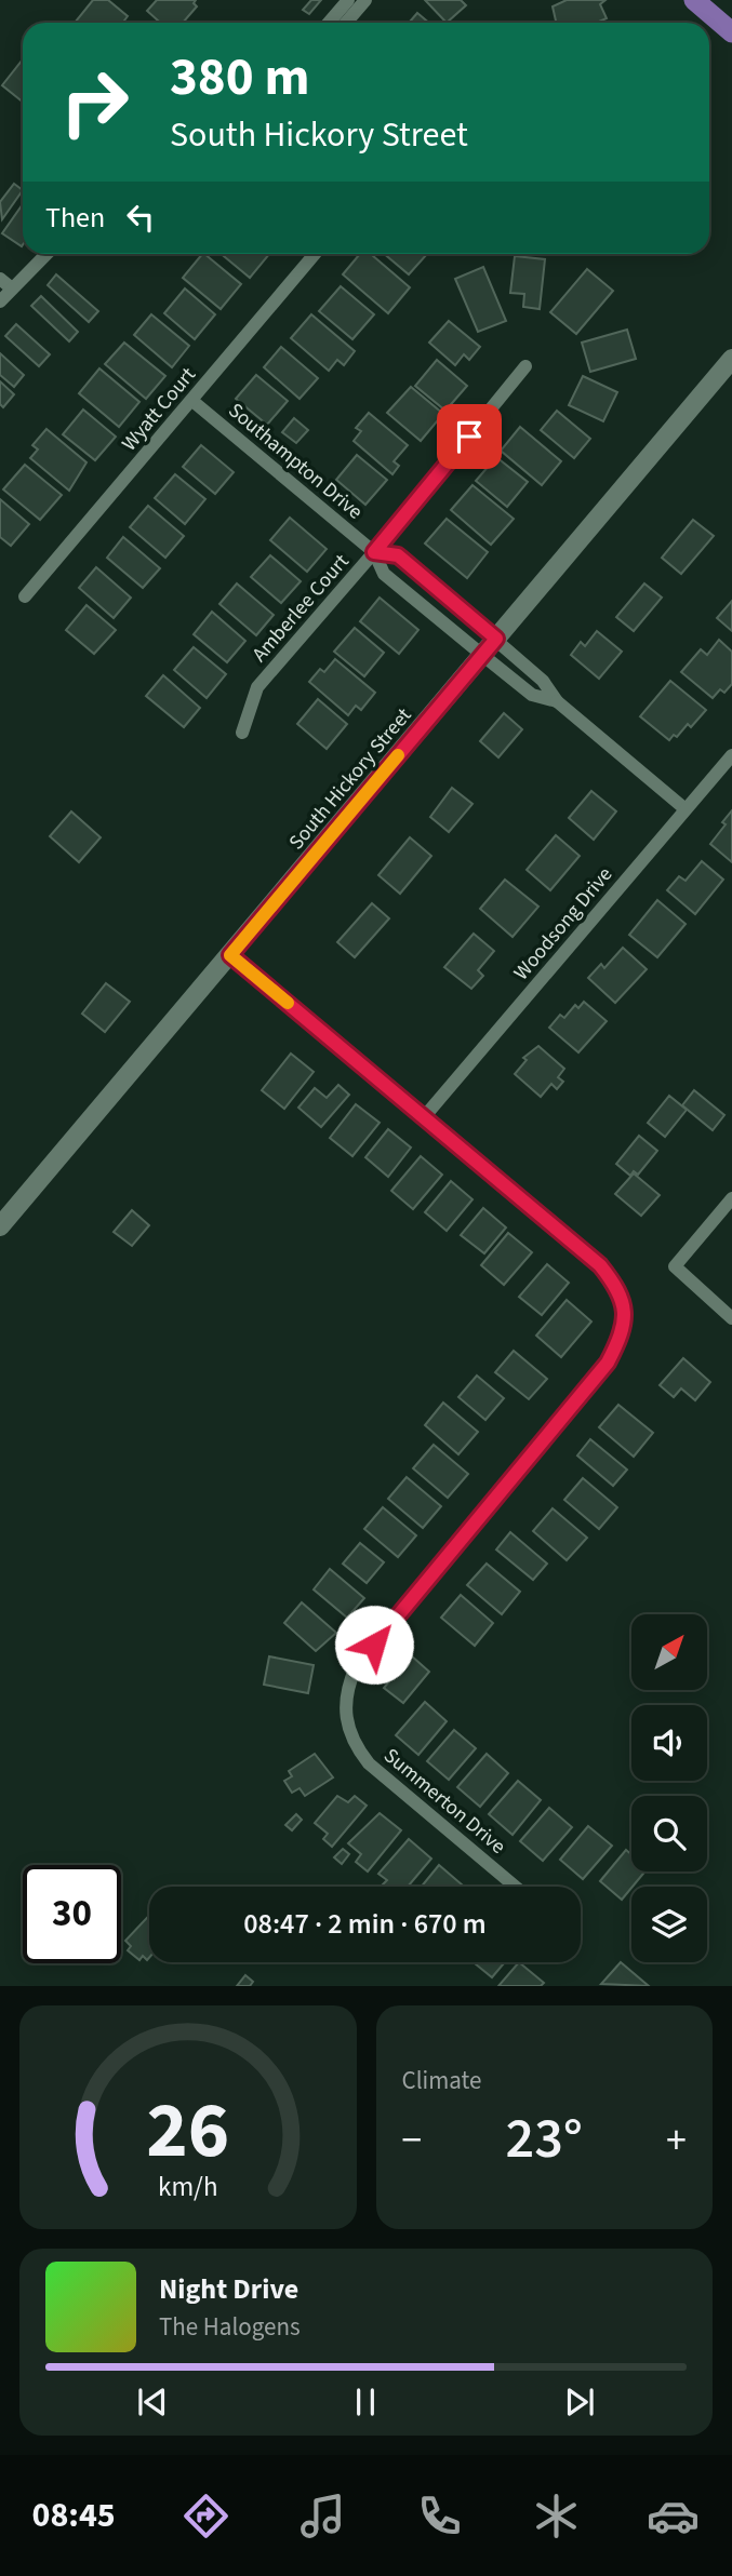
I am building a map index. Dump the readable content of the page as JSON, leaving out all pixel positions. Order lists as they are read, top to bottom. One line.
{"streets":{"street":["Wyatt Court","Southampton Drive","Amberlee Court","South Hickory Street","Woodsong Drive","Summerton Drive"]},"crossings":[["Wyatt Court","Southampton Drive"],["Southampton Drive","Amberlee Court"],["Southampton Drive","South Hickory Street"],["South Hickory Street","Summerton Drive"],["Woodsong Drive","Summerton Drive"]],"north":"top right","page":{"turn":["380 m","South Hickory Street"],"then":"Then","limit":"30","trip":"08:47 · 2 min · 670 m","tile":"Climate","heat":["−","23°","+"],"song":["Night Drive","The Halogens"],"tabs":"08:45","gauge":["26","km/h"]}}
